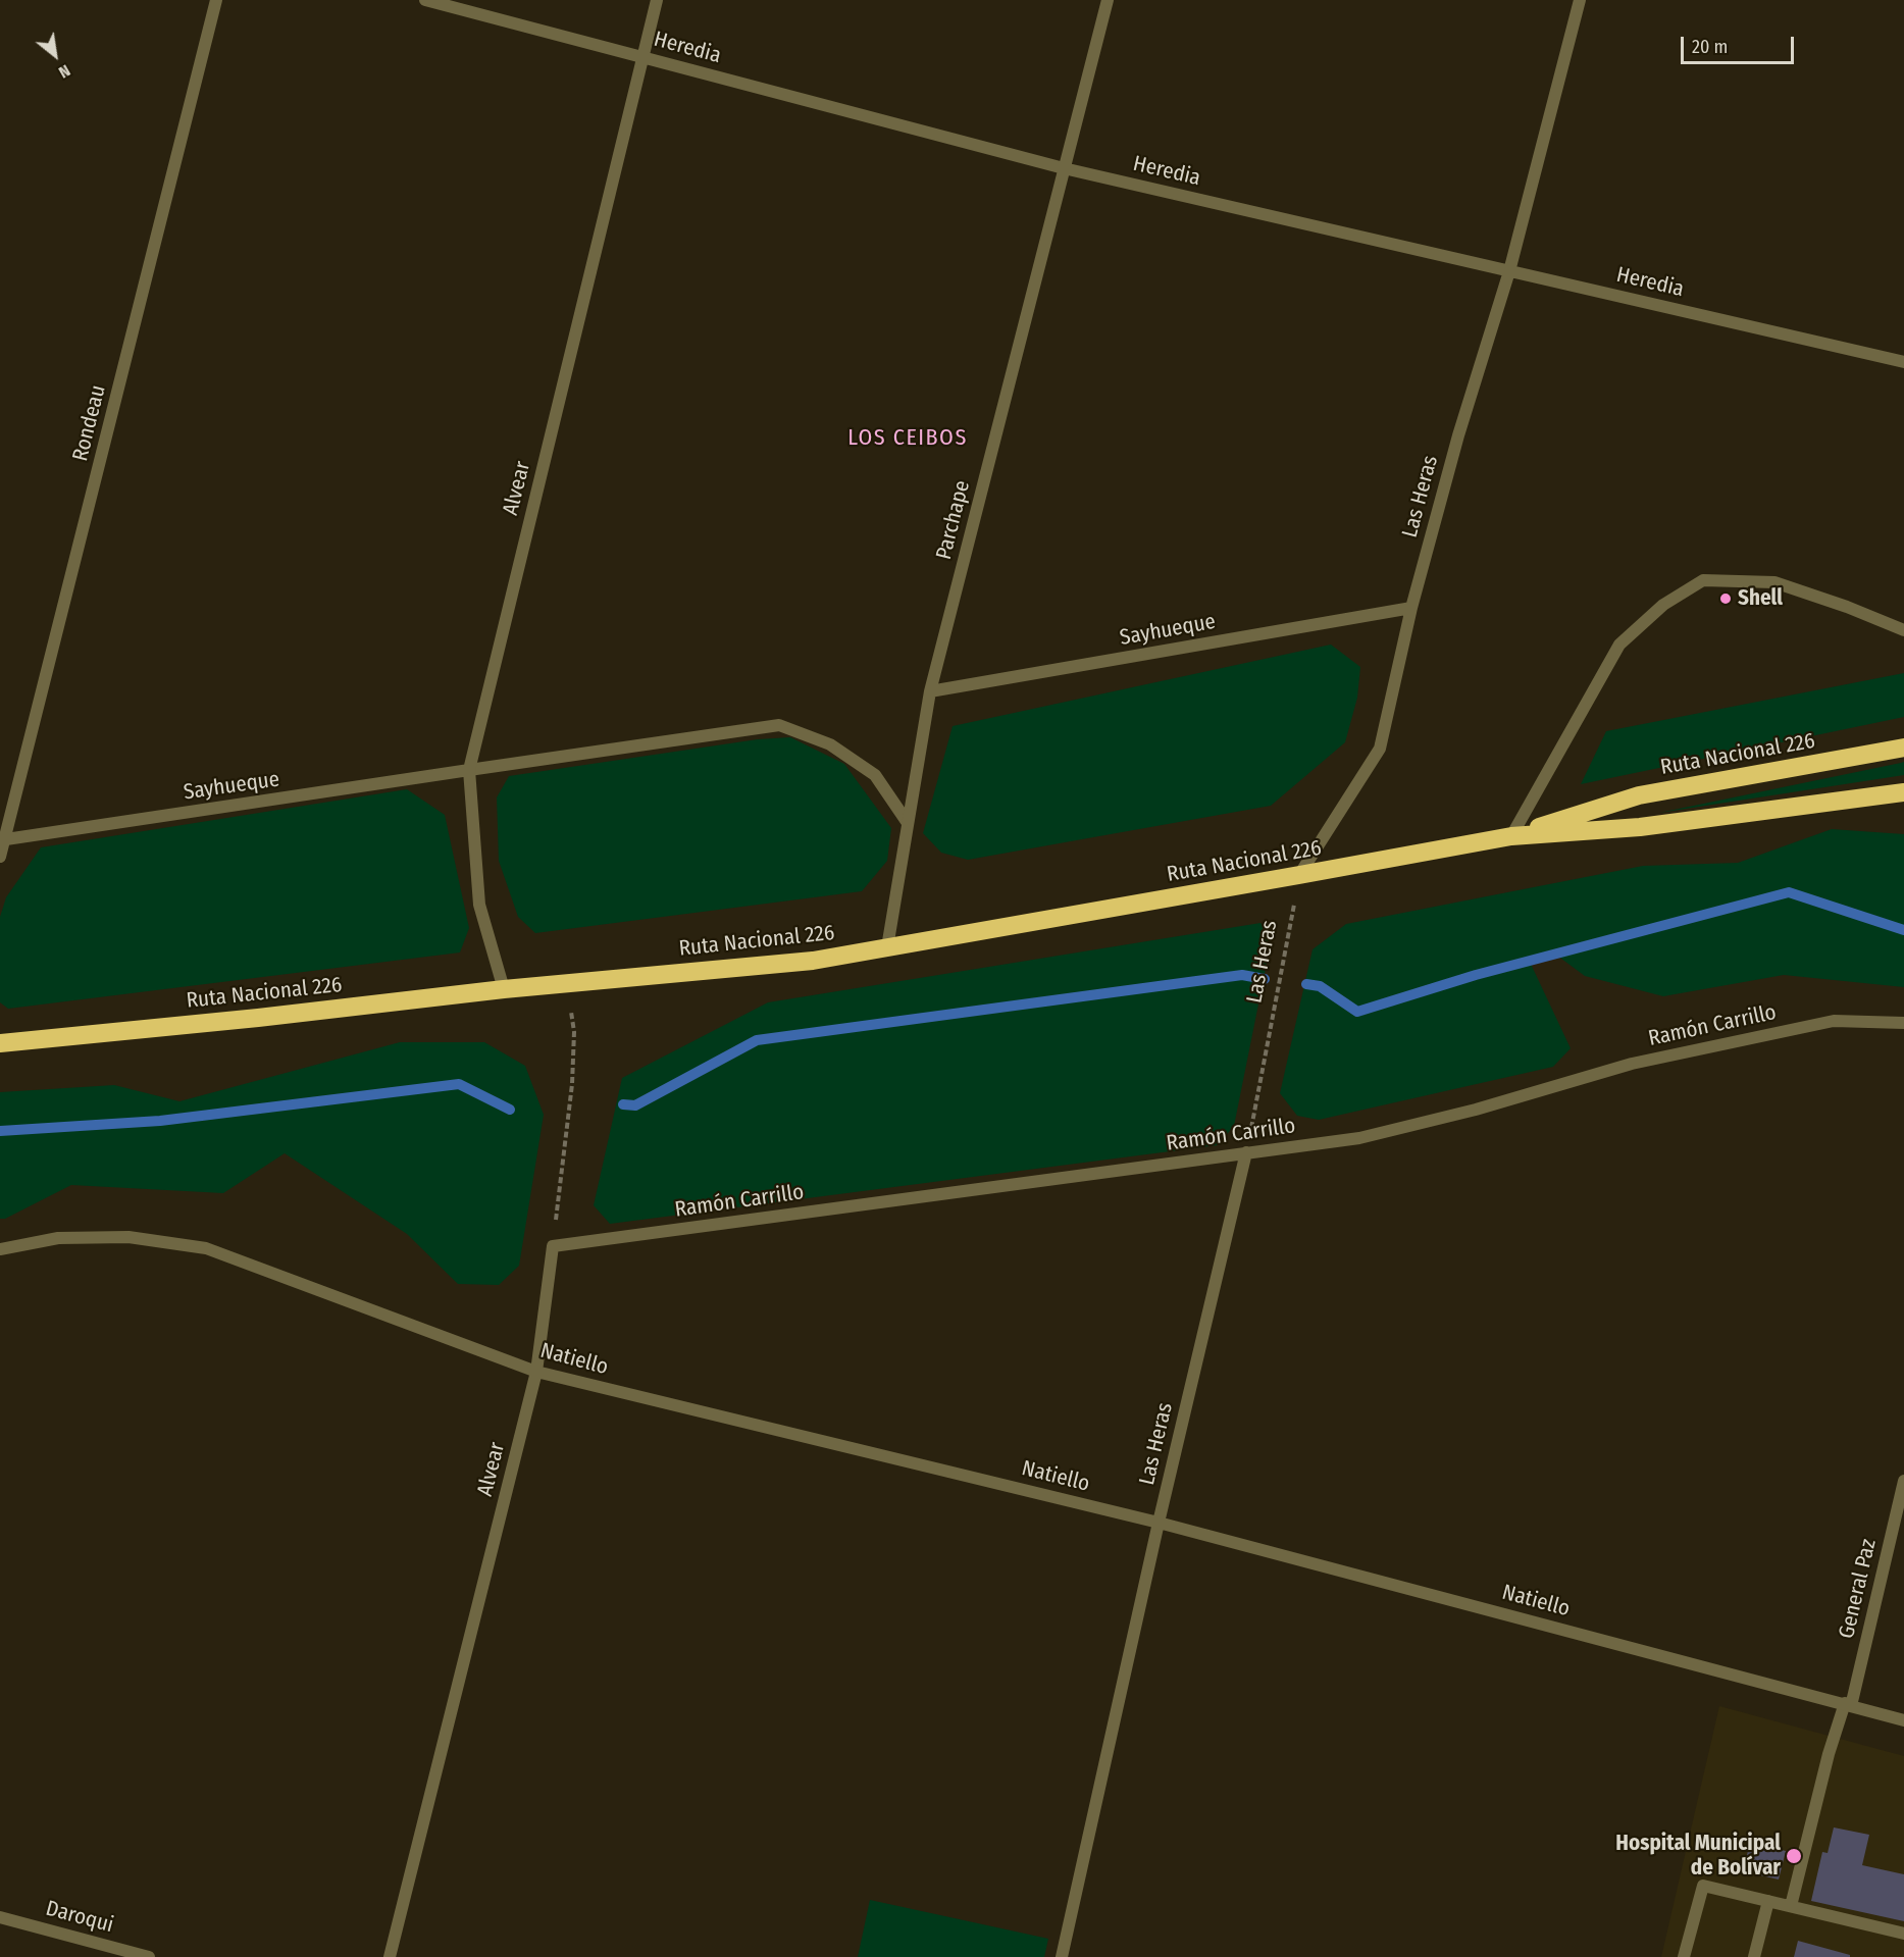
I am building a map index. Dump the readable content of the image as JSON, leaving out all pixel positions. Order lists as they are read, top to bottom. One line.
{"streets":{"highway":["Ruta Nacional 226"],"street":["Heredia","Rondeau","Alvear","Las Heras","Parchape","Sayhueque","Ramón Carrillo","Natiello","General Paz","Daroqui"]},"crossings":[["Heredia","Alvear"],["Heredia","Las Heras"],["Heredia","Parchape"],["Rondeau","Sayhueque"],["Alvear","Sayhueque"],["Alvear","Ruta Nacional 226"],["Alvear","Ramón Carrillo"],["Alvear","Natiello"],["Las Heras","Sayhueque"],["Las Heras","Ruta Nacional 226"],["Las Heras","Ramón Carrillo"],["Las Heras","Natiello"],["Parchape","Sayhueque"],["Parchape","Ruta Nacional 226"],["Natiello","General Paz"]],"districts":["LOS CEIBOS"],"places":["Shell","Hospital Municipal de Bolívar"],"scale_bar":"20 m","north":"bottom right"}
